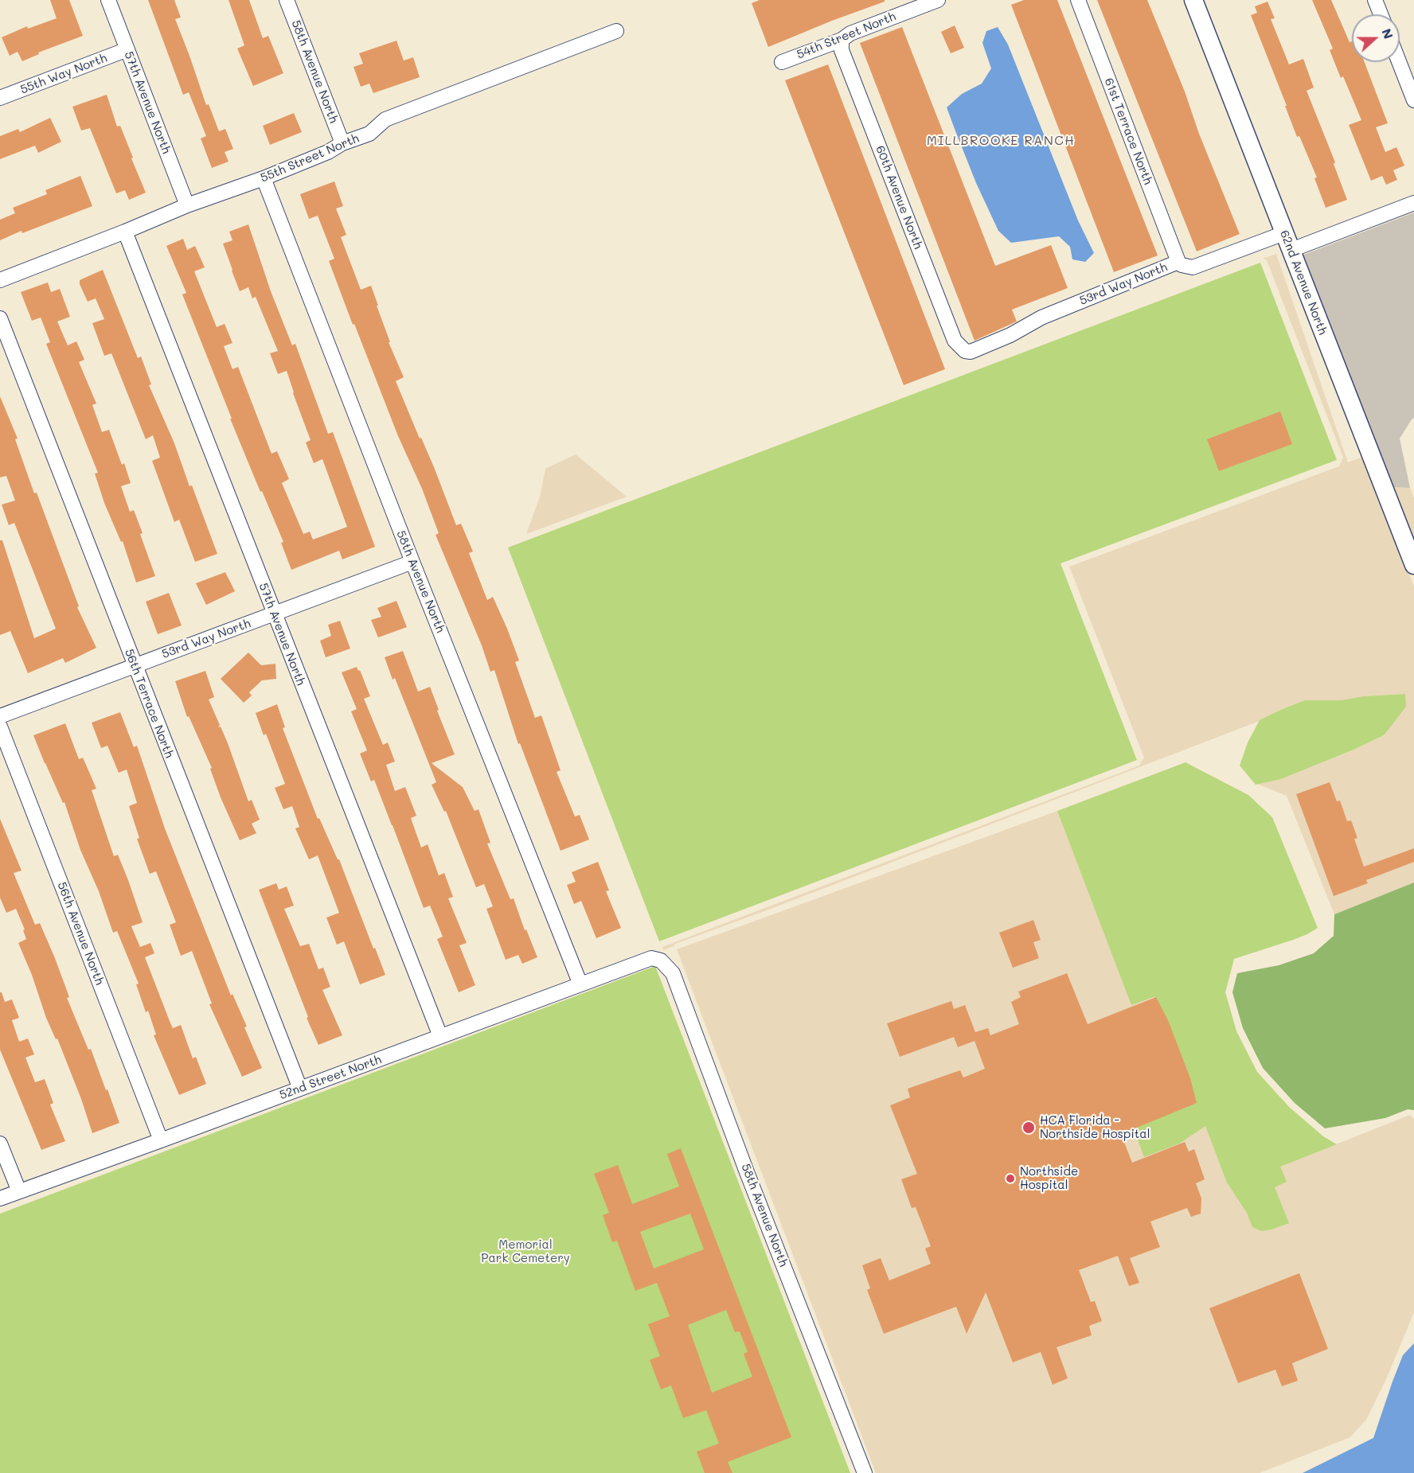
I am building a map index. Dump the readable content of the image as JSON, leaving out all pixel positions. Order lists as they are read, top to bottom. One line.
{"streets":{"street":["54th Street North","58th Avenue North","55th Way North","57th Avenue North","61st Terrace North","55th Street North","60th Avenue North","62nd Avenue North","53rd Way North","56th Terrace North","56th Avenue North","52nd Street North"]},"crossings":[["54th Street North","60th Avenue North"],["58th Avenue North","55th Street North"],["58th Avenue North","53rd Way North"],["58th Avenue North","52nd Street North"],["55th Way North","57th Avenue North"],["57th Avenue North","55th Street North"],["57th Avenue North","53rd Way North"],["57th Avenue North","52nd Street North"],["61st Terrace North","53rd Way North"],["60th Avenue North","53rd Way North"],["62nd Avenue North","53rd Way North"],["53rd Way North","56th Terrace North"],["56th Terrace North","52nd Street North"],["56th Avenue North","52nd Street North"]],"districts":["MILLBROOKE RANCH"],"parks":["Memorial Park Cemetery"],"places":["HCA Florida - Northside Hospital","Northside Hospital"],"north":"right"}
